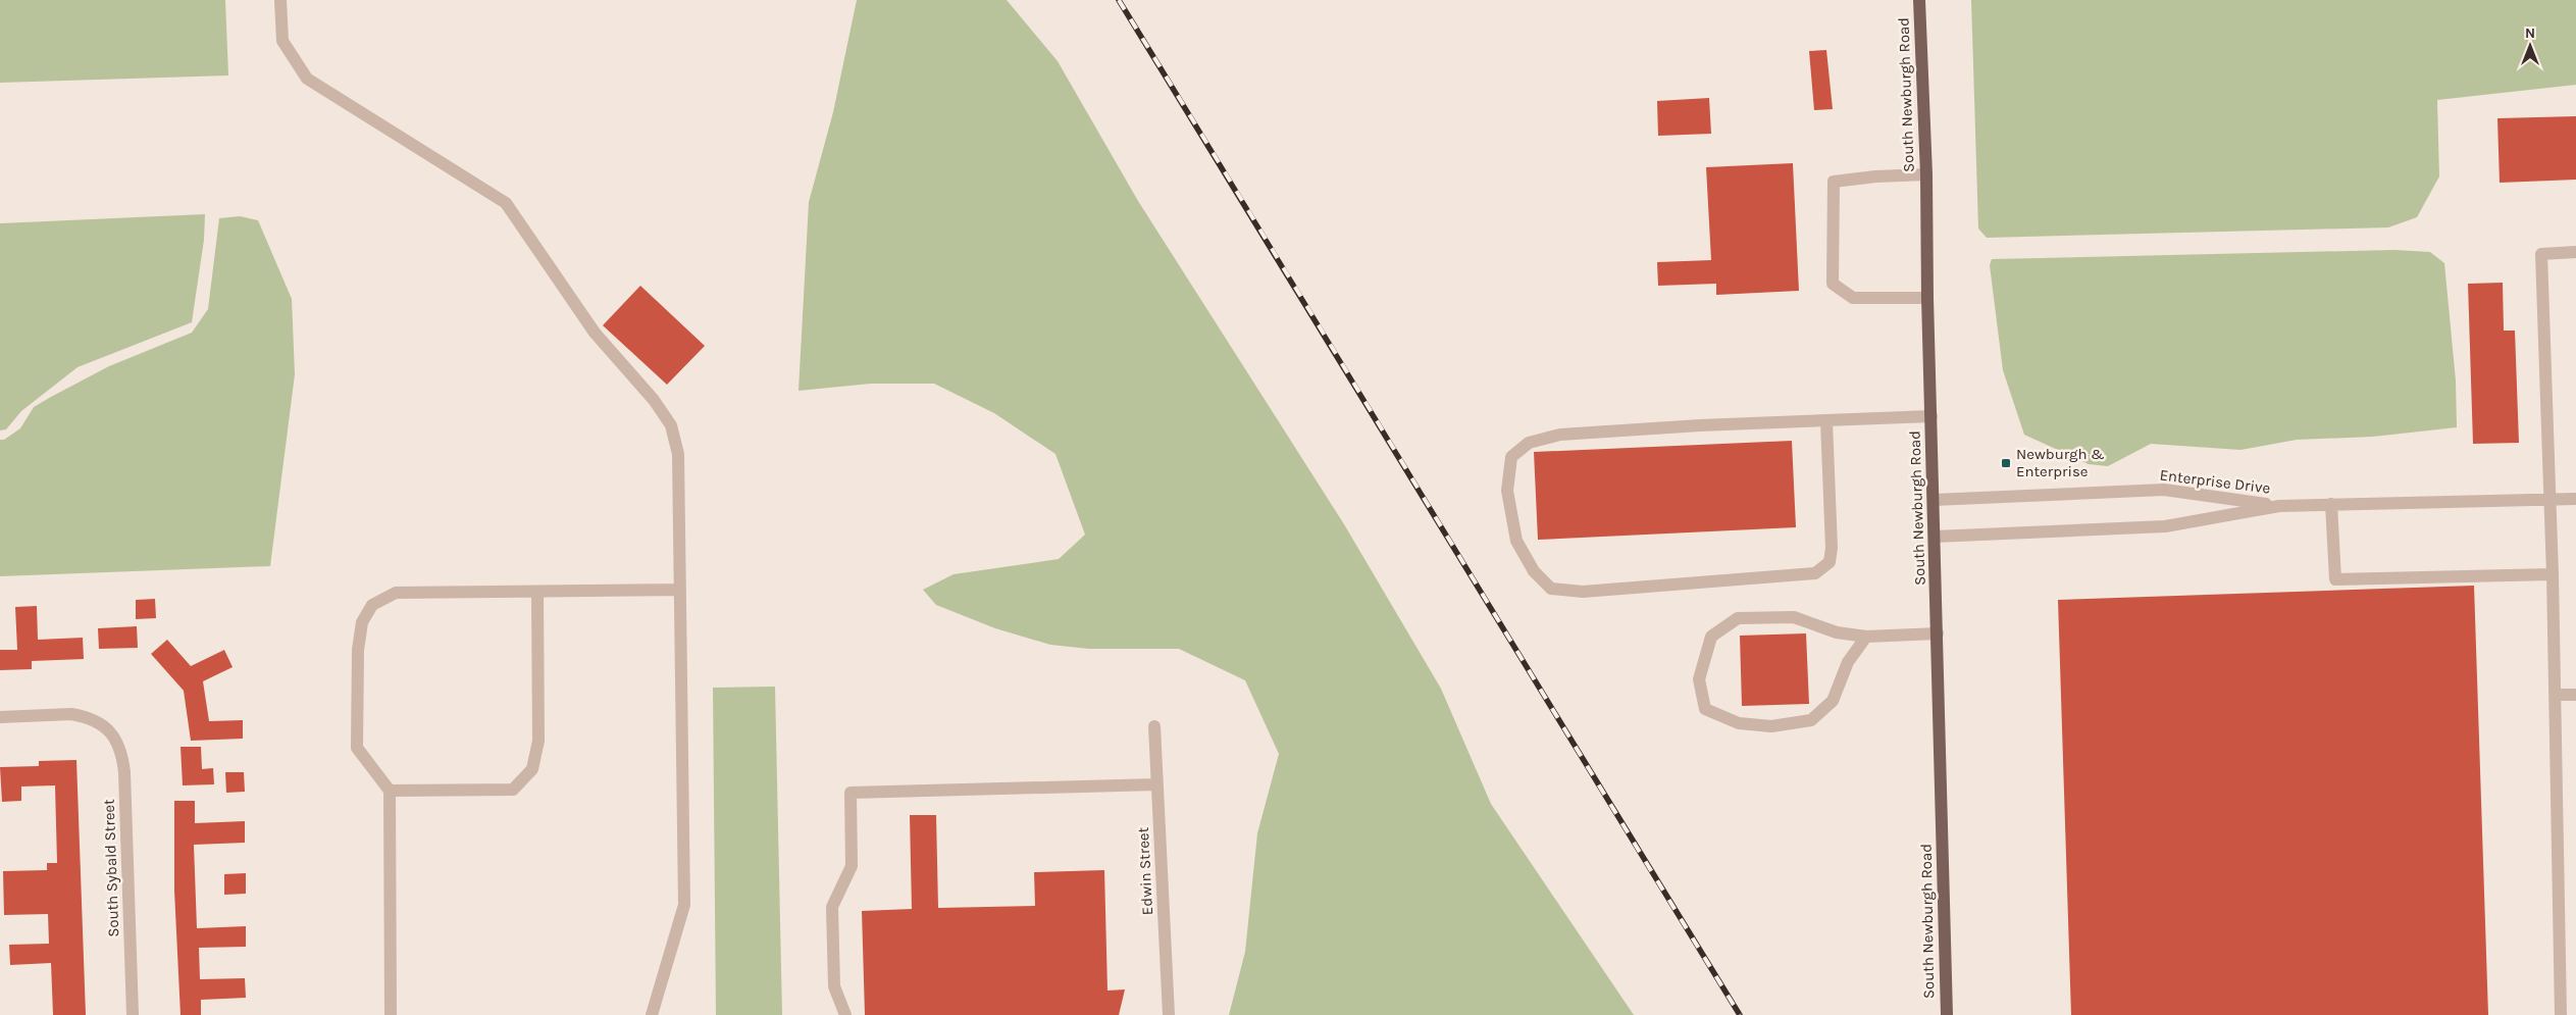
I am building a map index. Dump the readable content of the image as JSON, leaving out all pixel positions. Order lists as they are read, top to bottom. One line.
{"streets":{"main road":["South Newburgh Road"],"street":["Enterprise Drive","South Sybald Street","Edwin Street"]},"crossings":[["South Newburgh Road","Enterprise Drive"]],"places":{"transit":["Newburgh & Enterprise"]},"north":"top"}
